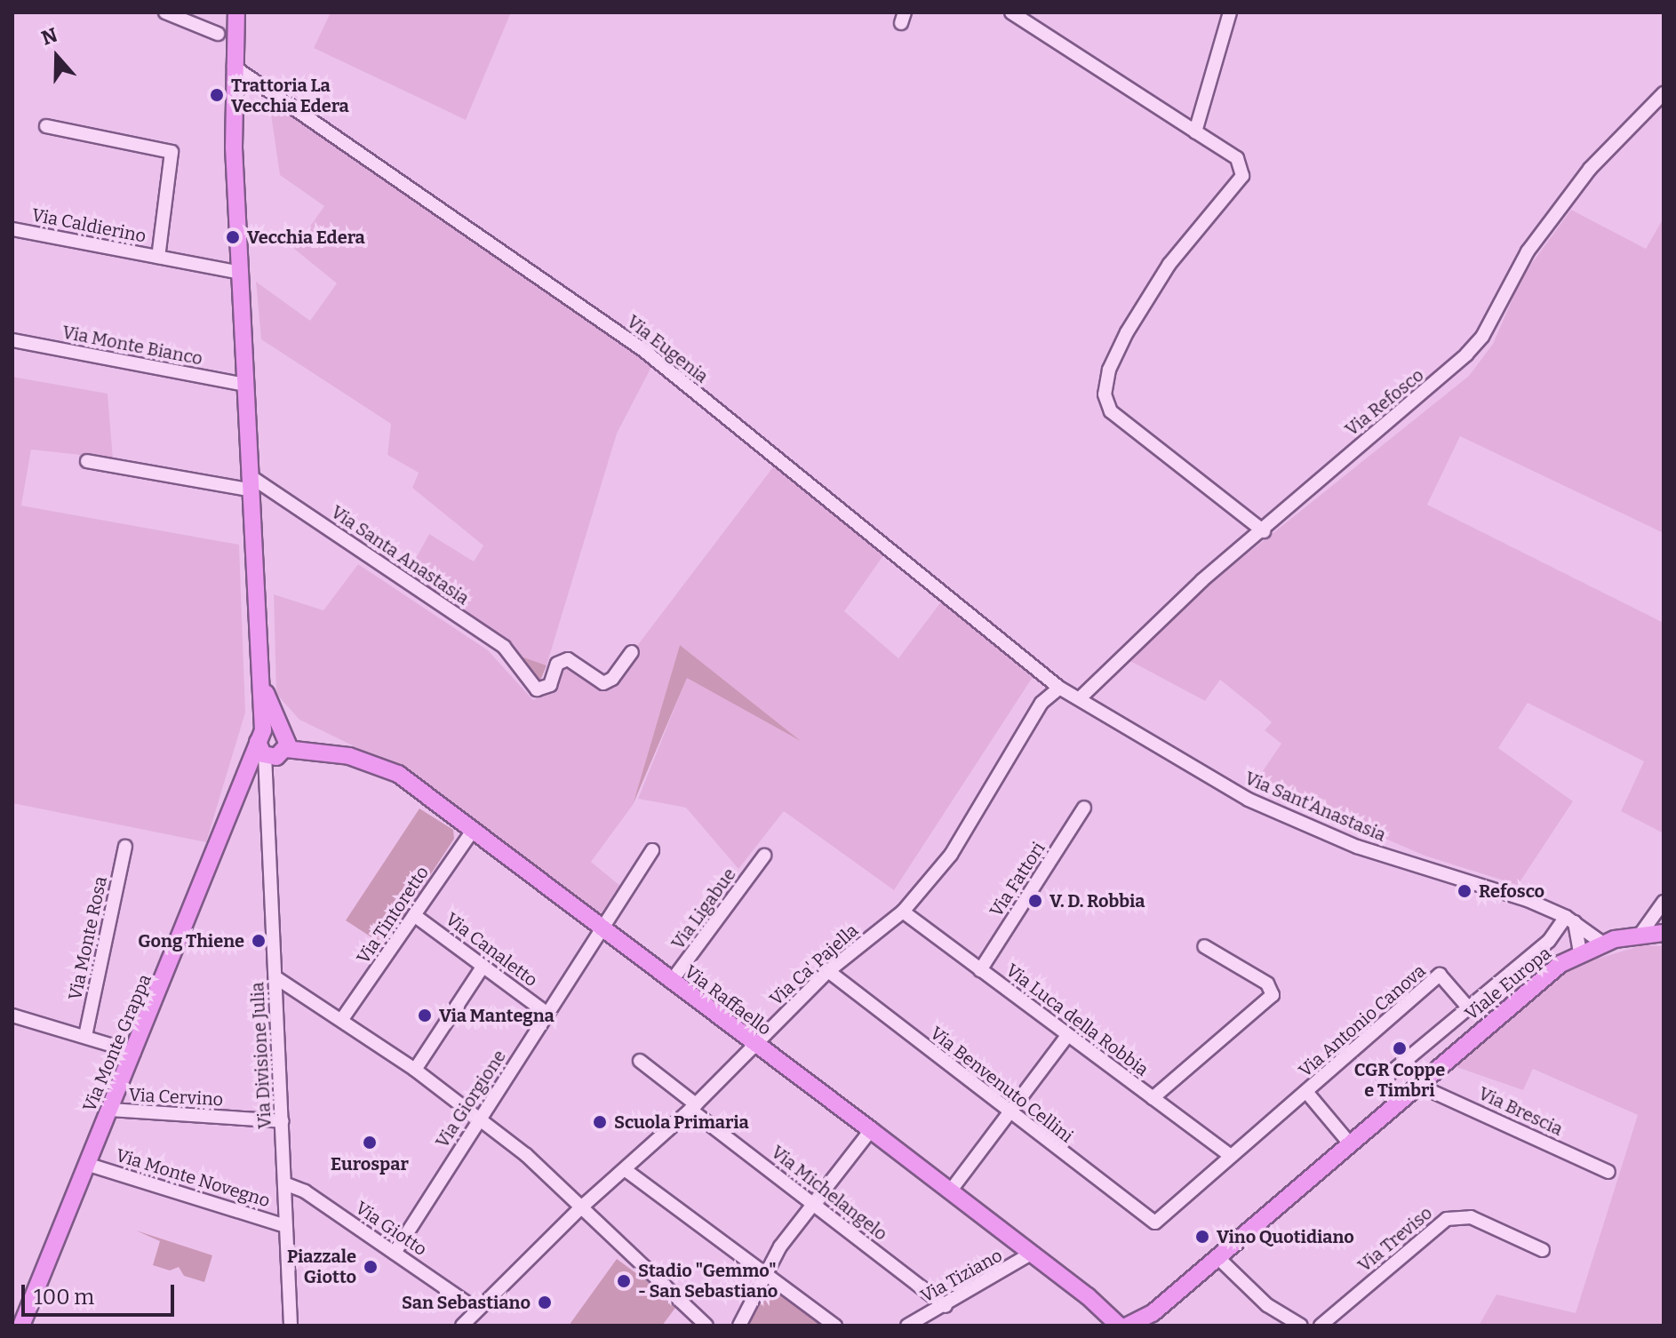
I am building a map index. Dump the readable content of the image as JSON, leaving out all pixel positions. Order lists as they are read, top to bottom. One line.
{"streets":{"main road":["Viale Europa","Via Raffaello","Via Monte Grappa"],"street":["Via Caldierino","Via Monte Bianco","Via Eugenia","Via Refosco","Via Santa Anastasia","Via Sant'Anastasia","Via Fattori","Via Ligabue","Via Tintoretto","Via Monte Rosa","Via Canaletto","Via Ca' Pajella","Via Luca della Robbia","Via Antonio Canova","Via Divisione Julia","Via Benvenuto Cellini","Via Cervino","Via Giorgione","Via Brescia","Via Monte Novegno","Via Michelangelo","Via Giotto","Via Treviso","Via Tiziano"]},"crossings":[["Via Eugenia","Via Sant'Anastasia"],["Via Eugenia","Via Ca' Pajella"],["Via Refosco","Via Sant'Anastasia"],["Via Sant'Anastasia","Via Ca' Pajella"],["Via Sant'Anastasia","Viale Europa"],["Via Fattori","Via Luca della Robbia"],["Via Ligabue","Via Raffaello"],["Via Tintoretto","Via Canaletto"],["Via Tintoretto","Via Raffaello"],["Via Canaletto","Via Giorgione"],["Via Ca' Pajella","Via Raffaello"],["Via Ca' Pajella","Via Luca della Robbia"],["Via Ca' Pajella","Via Benvenuto Cellini"],["Via Ca' Pajella","Via Michelangelo"],["Via Ca' Pajella","Via Giotto"],["Viale Europa","Via Raffaello"],["Viale Europa","Via Antonio Canova"],["Viale Europa","Via Brescia"],["Via Raffaello","Via Monte Grappa"],["Via Raffaello","Via Divisione Julia"],["Via Raffaello","Via Giorgione"],["Via Raffaello","Via Tiziano"],["Via Luca della Robbia","Via Antonio Canova"],["Via Antonio Canova","Via Benvenuto Cellini"],["Via Monte Grappa","Via Divisione Julia"],["Via Monte Grappa","Via Cervino"],["Via Monte Grappa","Via Monte Novegno"],["Via Divisione Julia","Via Cervino"],["Via Divisione Julia","Via Monte Novegno"],["Via Divisione Julia","Via Giotto"],["Via Giorgione","Via Giotto"],["Via Michelangelo","Via Tiziano"]],"places":["Trattoria La Vecchia Edera","Vecchia Edera","Refosco","V. D. Robbia","Gong Thiene","Via Mantegna","CGR Coppe e Timbri","Scuola Primaria","Eurospar","Vino Quotidiano","Piazzale Giotto","Stadio \"Gemmo\" - San Sebastiano","San Sebastiano"],"scale_bar":"100 m","north":"top"}
